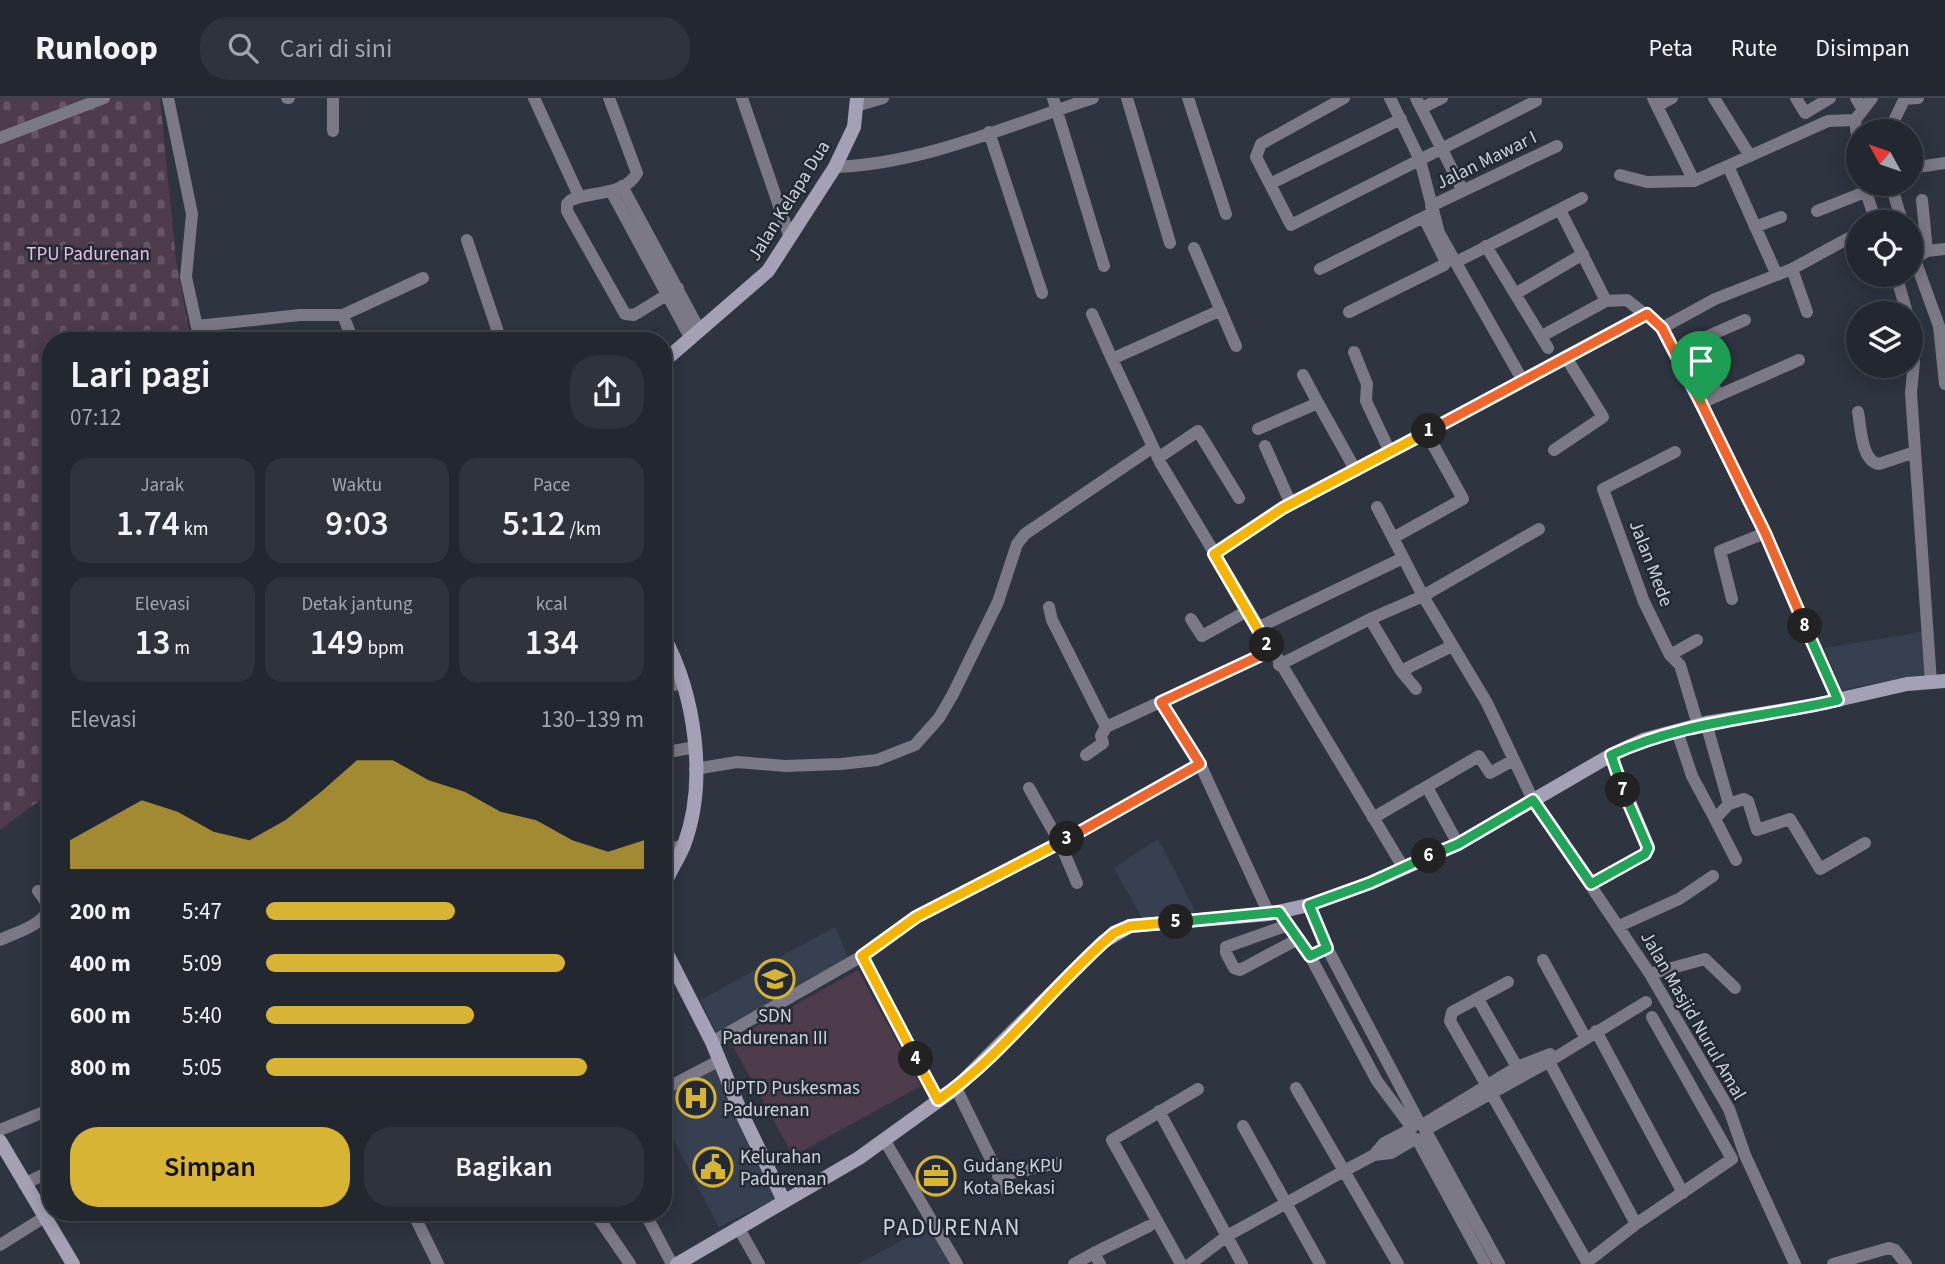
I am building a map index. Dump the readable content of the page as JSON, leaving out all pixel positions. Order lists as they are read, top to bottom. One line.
{"streets":{"main road":["Jalan Kelapa Dua"],"street":["Jalan Mawar I","Jalan Mede","Jalan Masjid Nurul Amal"]},"districts":["PADURENAN"],"parks":["TPU Padurenan"],"places":{"school or university":["SDN Padurenan III"],"hospital":["UPTD Puskesmas Padurenan"],"public building":["Kelurahan Padurenan"],"office":["Gudang KPU Kota Bekasi"]},"north":"top left","page":{"header":"Runloop","search":"Cari di sini","nav":["Peta","Rute","Disimpan"],"heading":["Lari pagi","07:12"],"pins":["1","8","2","7","3","6","5","4"],"stats":[["Jarak","1.74 km"],["Waktu","9:03"],["Pace","5:12 /km"],["Elevasi","13 m"],["Detak jantung","149 bpm"],["kcal","134"]],"chart":["Elevasi","130–139 m"],"list":[{"name":"200 m","note":"5:47"},{"name":"400 m","note":"5:09"},{"name":"600 m","note":"5:40"},{"name":"800 m","note":"5:05"}],"buttons":["Simpan","Bagikan"]}}
